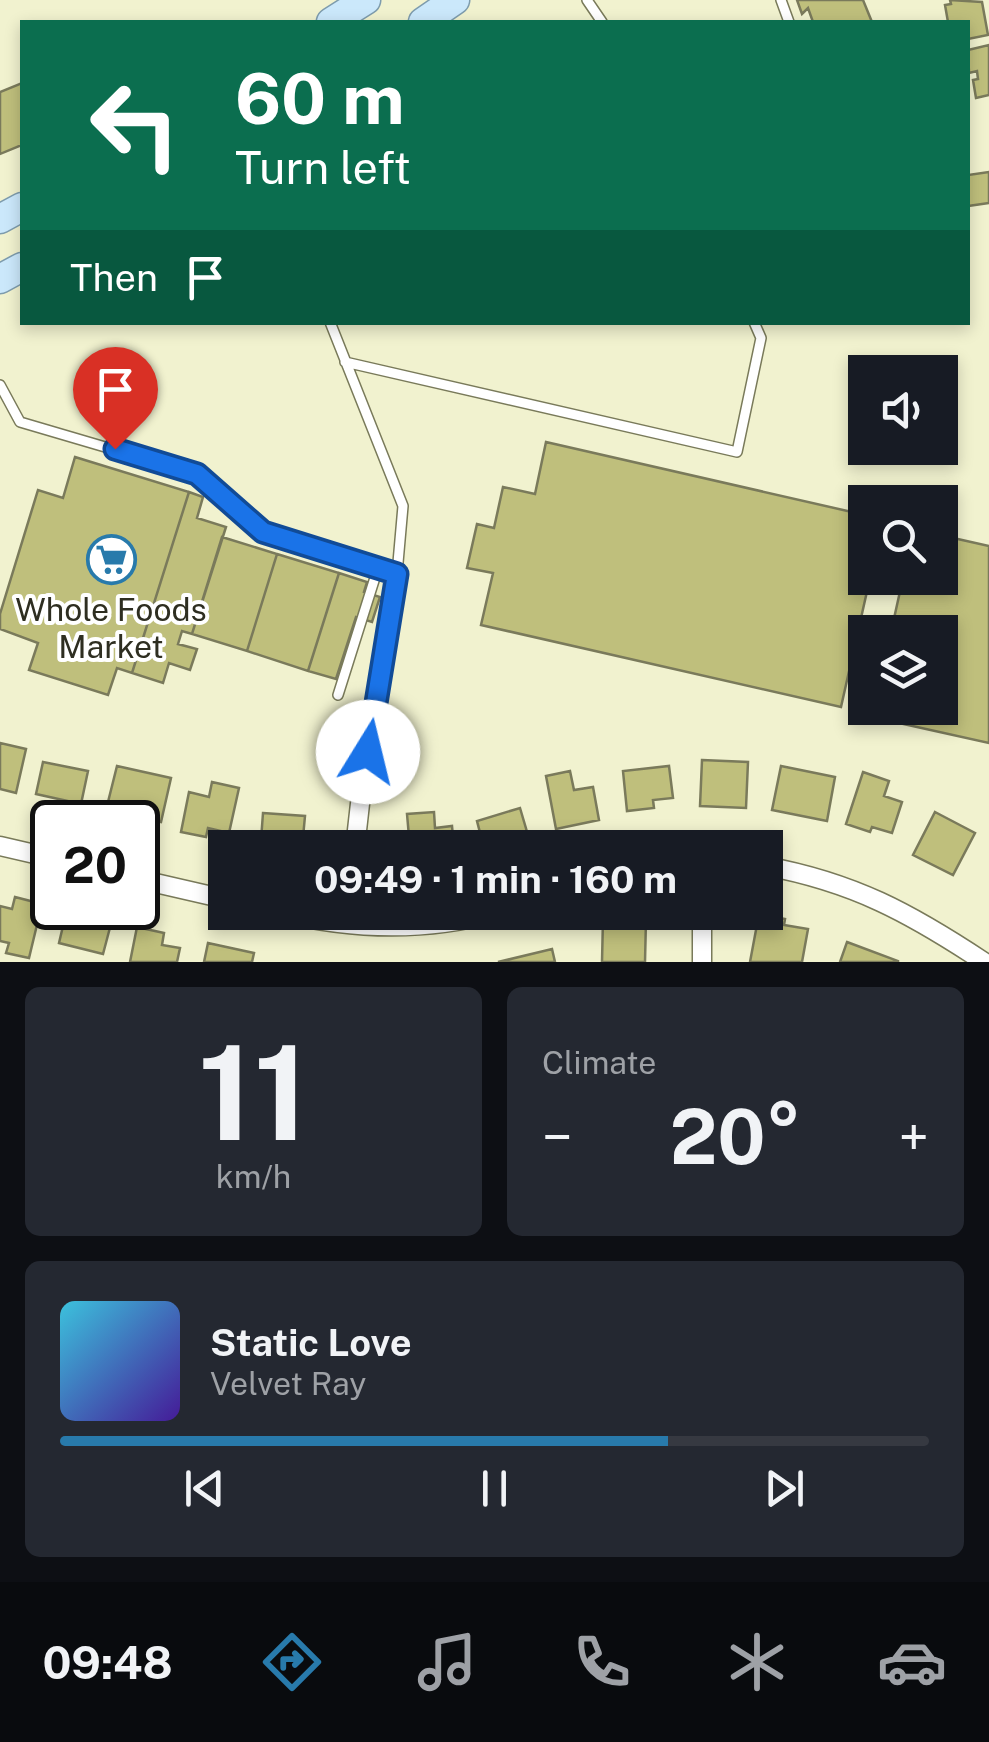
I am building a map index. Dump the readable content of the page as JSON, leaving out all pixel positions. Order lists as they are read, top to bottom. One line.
{"places":{"supermarket":["Whole Foods Market"]},"page":{"turn":["60 m","Turn left"],"then":"Then","limit":"20","trip":"09:49 · 1 min · 160 m","tile":[["11","km/h"],"Climate"],"heat":["−","20°","+"],"song":["Static Love","Velvet Ray"],"tabs":"09:48"}}
